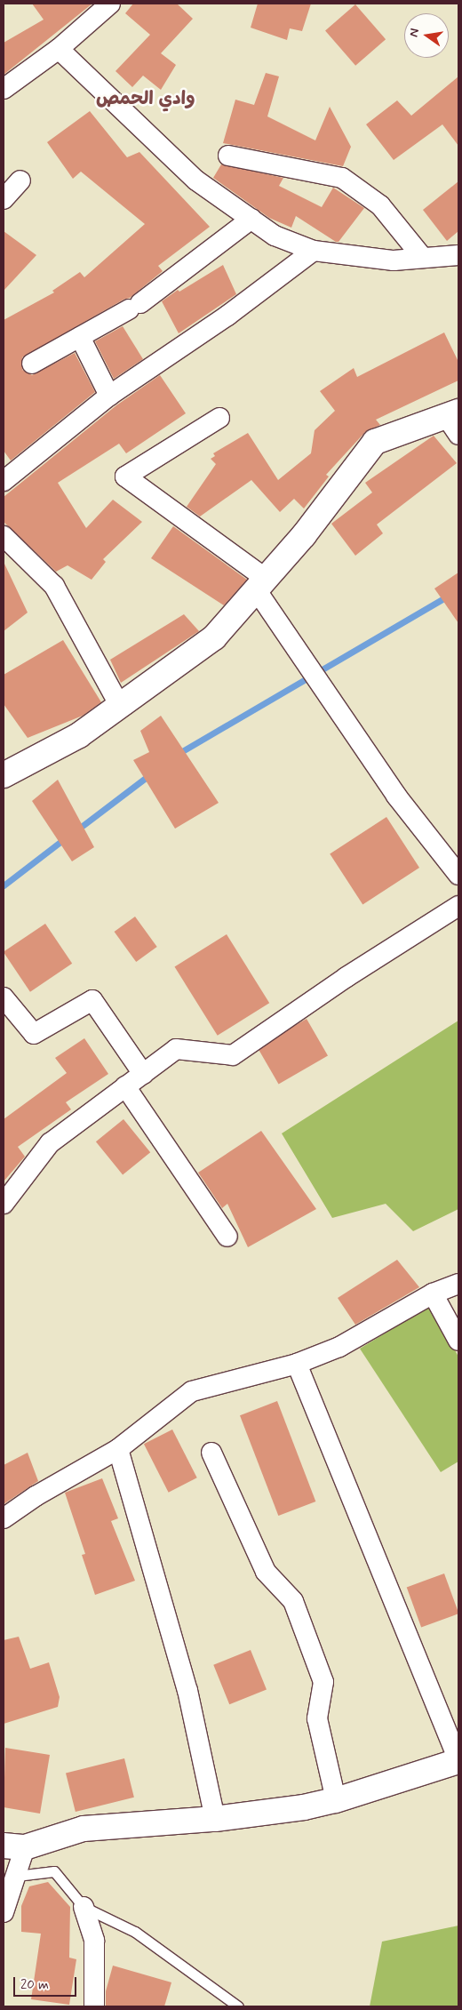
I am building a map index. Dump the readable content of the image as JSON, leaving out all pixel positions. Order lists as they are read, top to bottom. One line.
{"districts":["وادي الحمص"],"scale_bar":"20 m","north":"left"}
